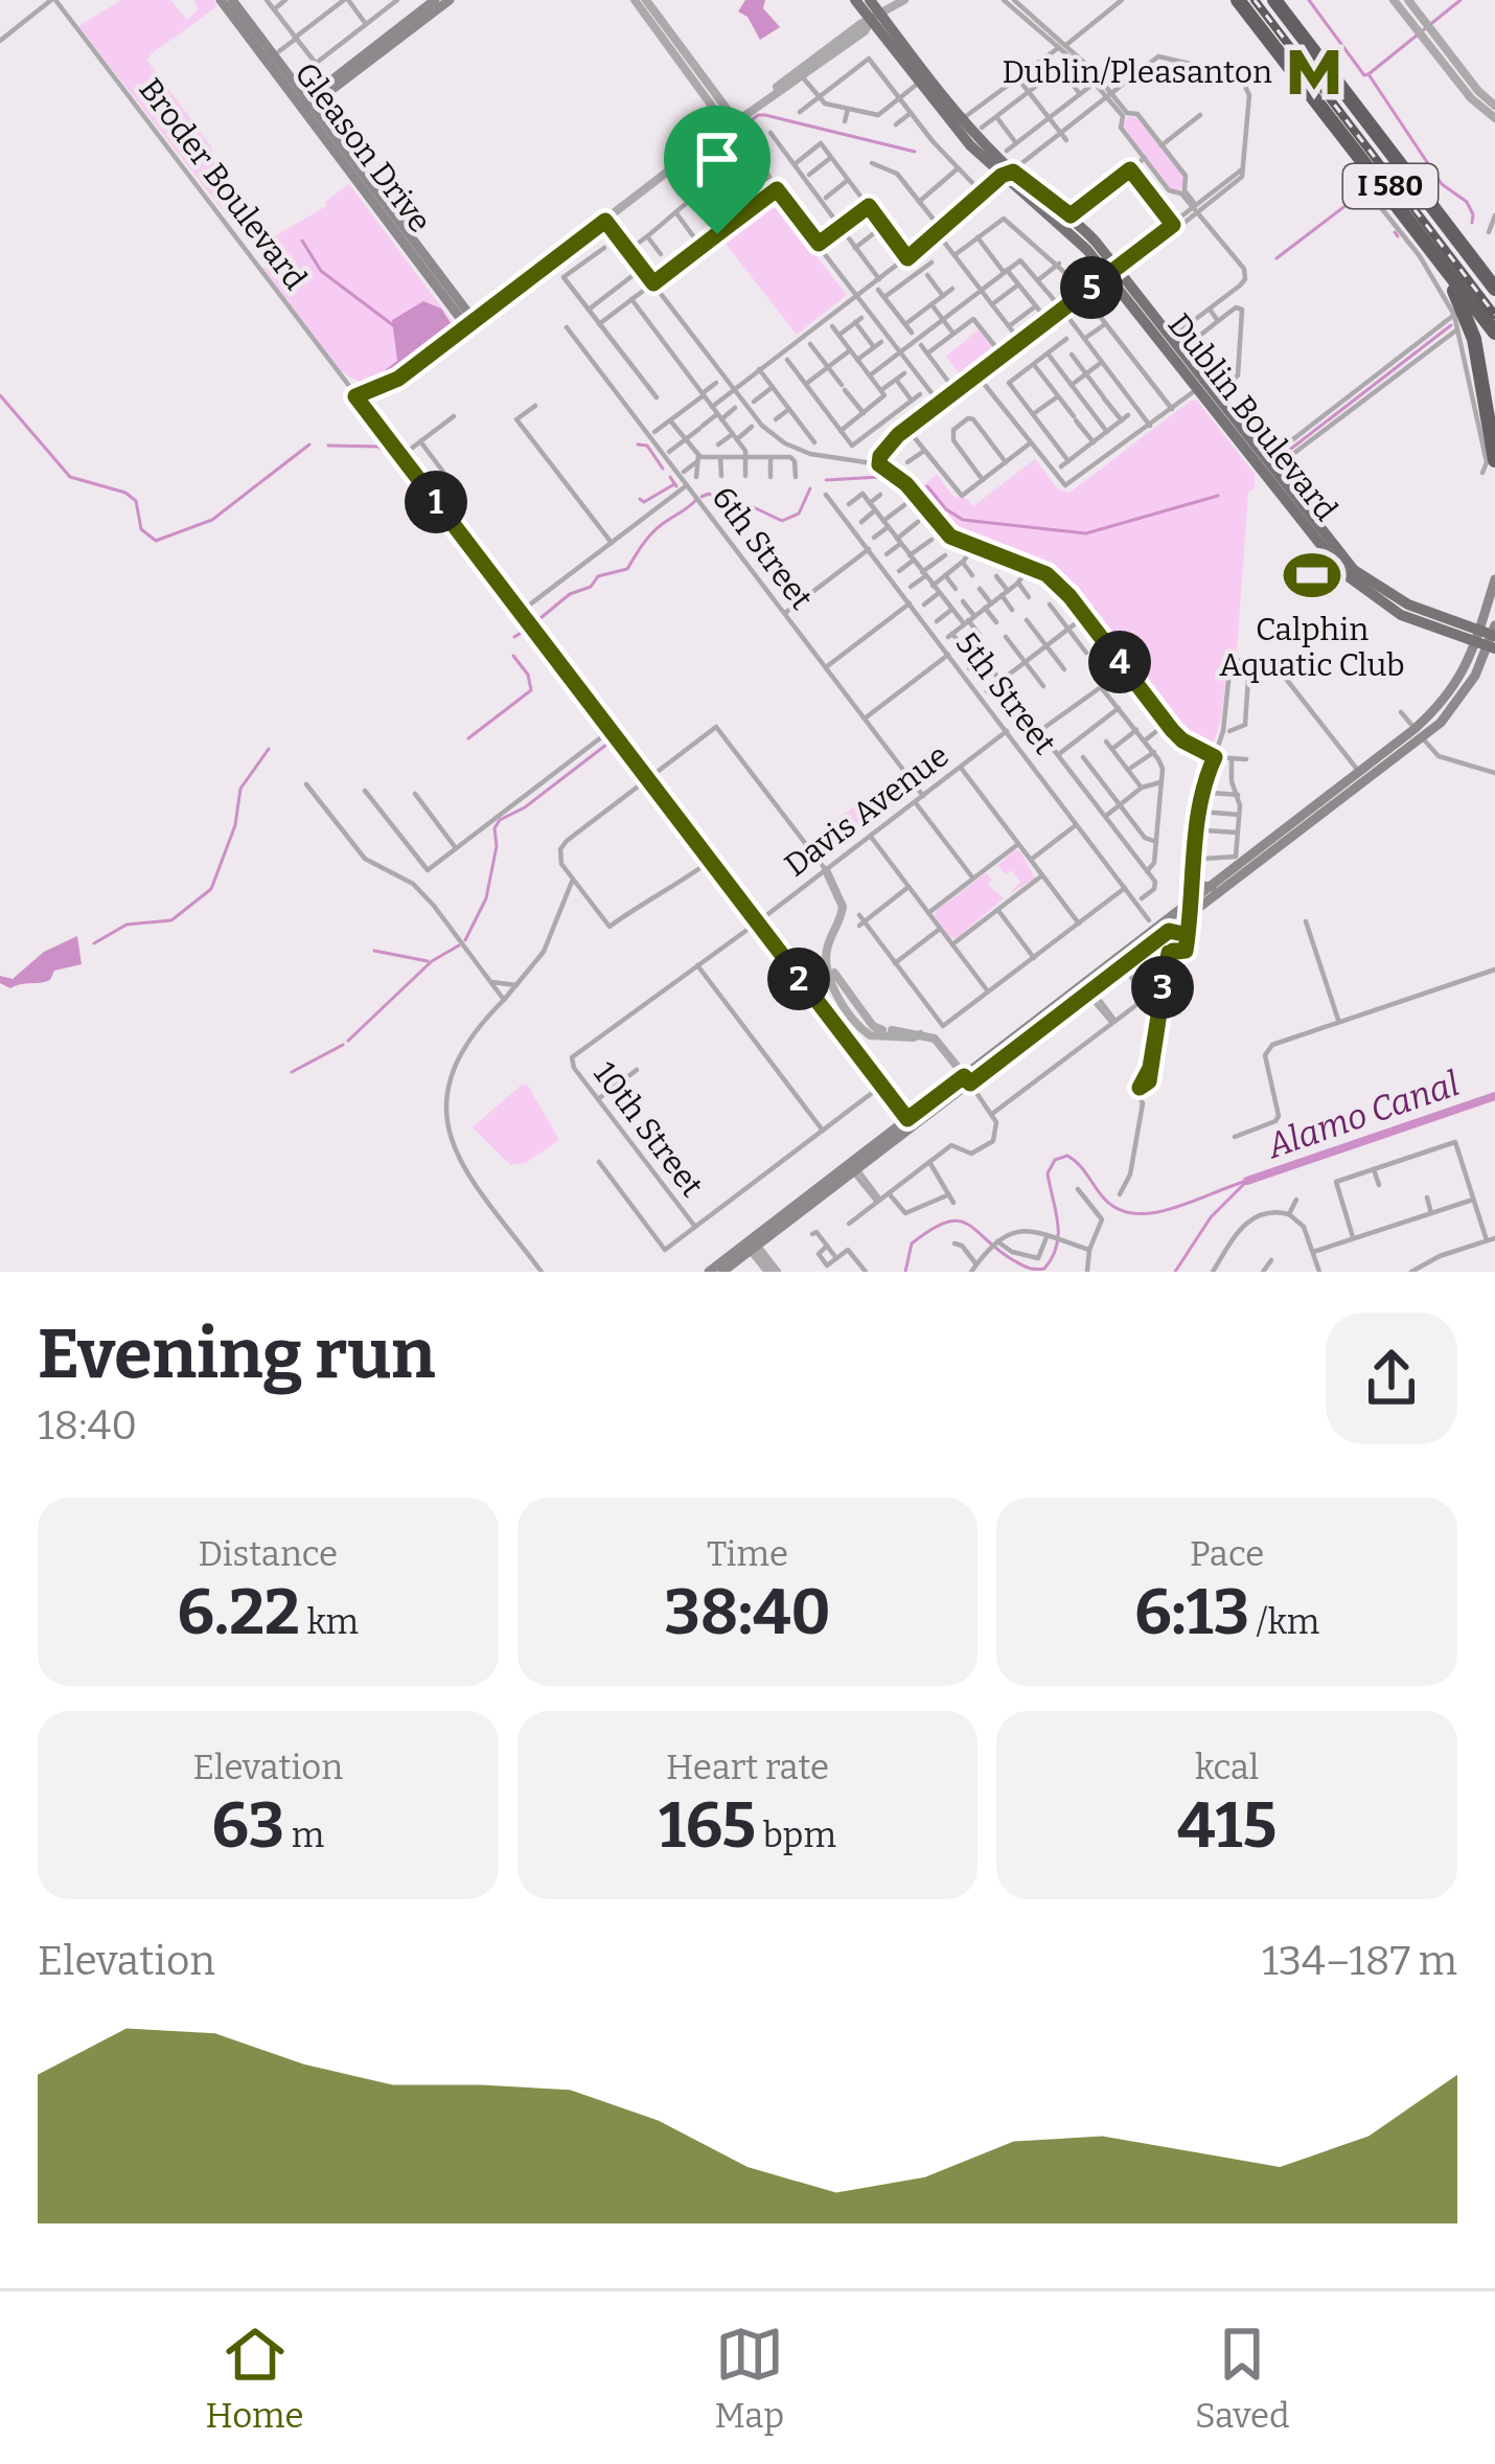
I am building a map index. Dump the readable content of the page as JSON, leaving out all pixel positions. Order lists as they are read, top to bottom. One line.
{"streets":{"highway":["I 580"],"main road":["Gleason Drive","Dublin Boulevard"],"street":["Broder Boulevard","6th Street","5th Street","Davis Avenue","10th Street"]},"crossings":[["Broder Boulevard","Davis Avenue"],["6th Street","Davis Avenue"],["5th Street","Davis Avenue"],["Davis Avenue","10th Street"]],"water":["Alamo Canal"],"places":{"metro station":["Dublin/Pleasanton"],"sports":["Calphin Aquatic Club"]},"page":{"pins":["5","1","4","2","3"],"heading":["Evening run","18:40"],"stats":[["Distance","6.22 km"],["Time","38:40"],["Pace","6:13 /km"],["Elevation","63 m"],["Heart rate","165 bpm"],["kcal","415"]],"chart":["Elevation","134–187 m"],"tabs":["Home","Map","Saved"]}}
